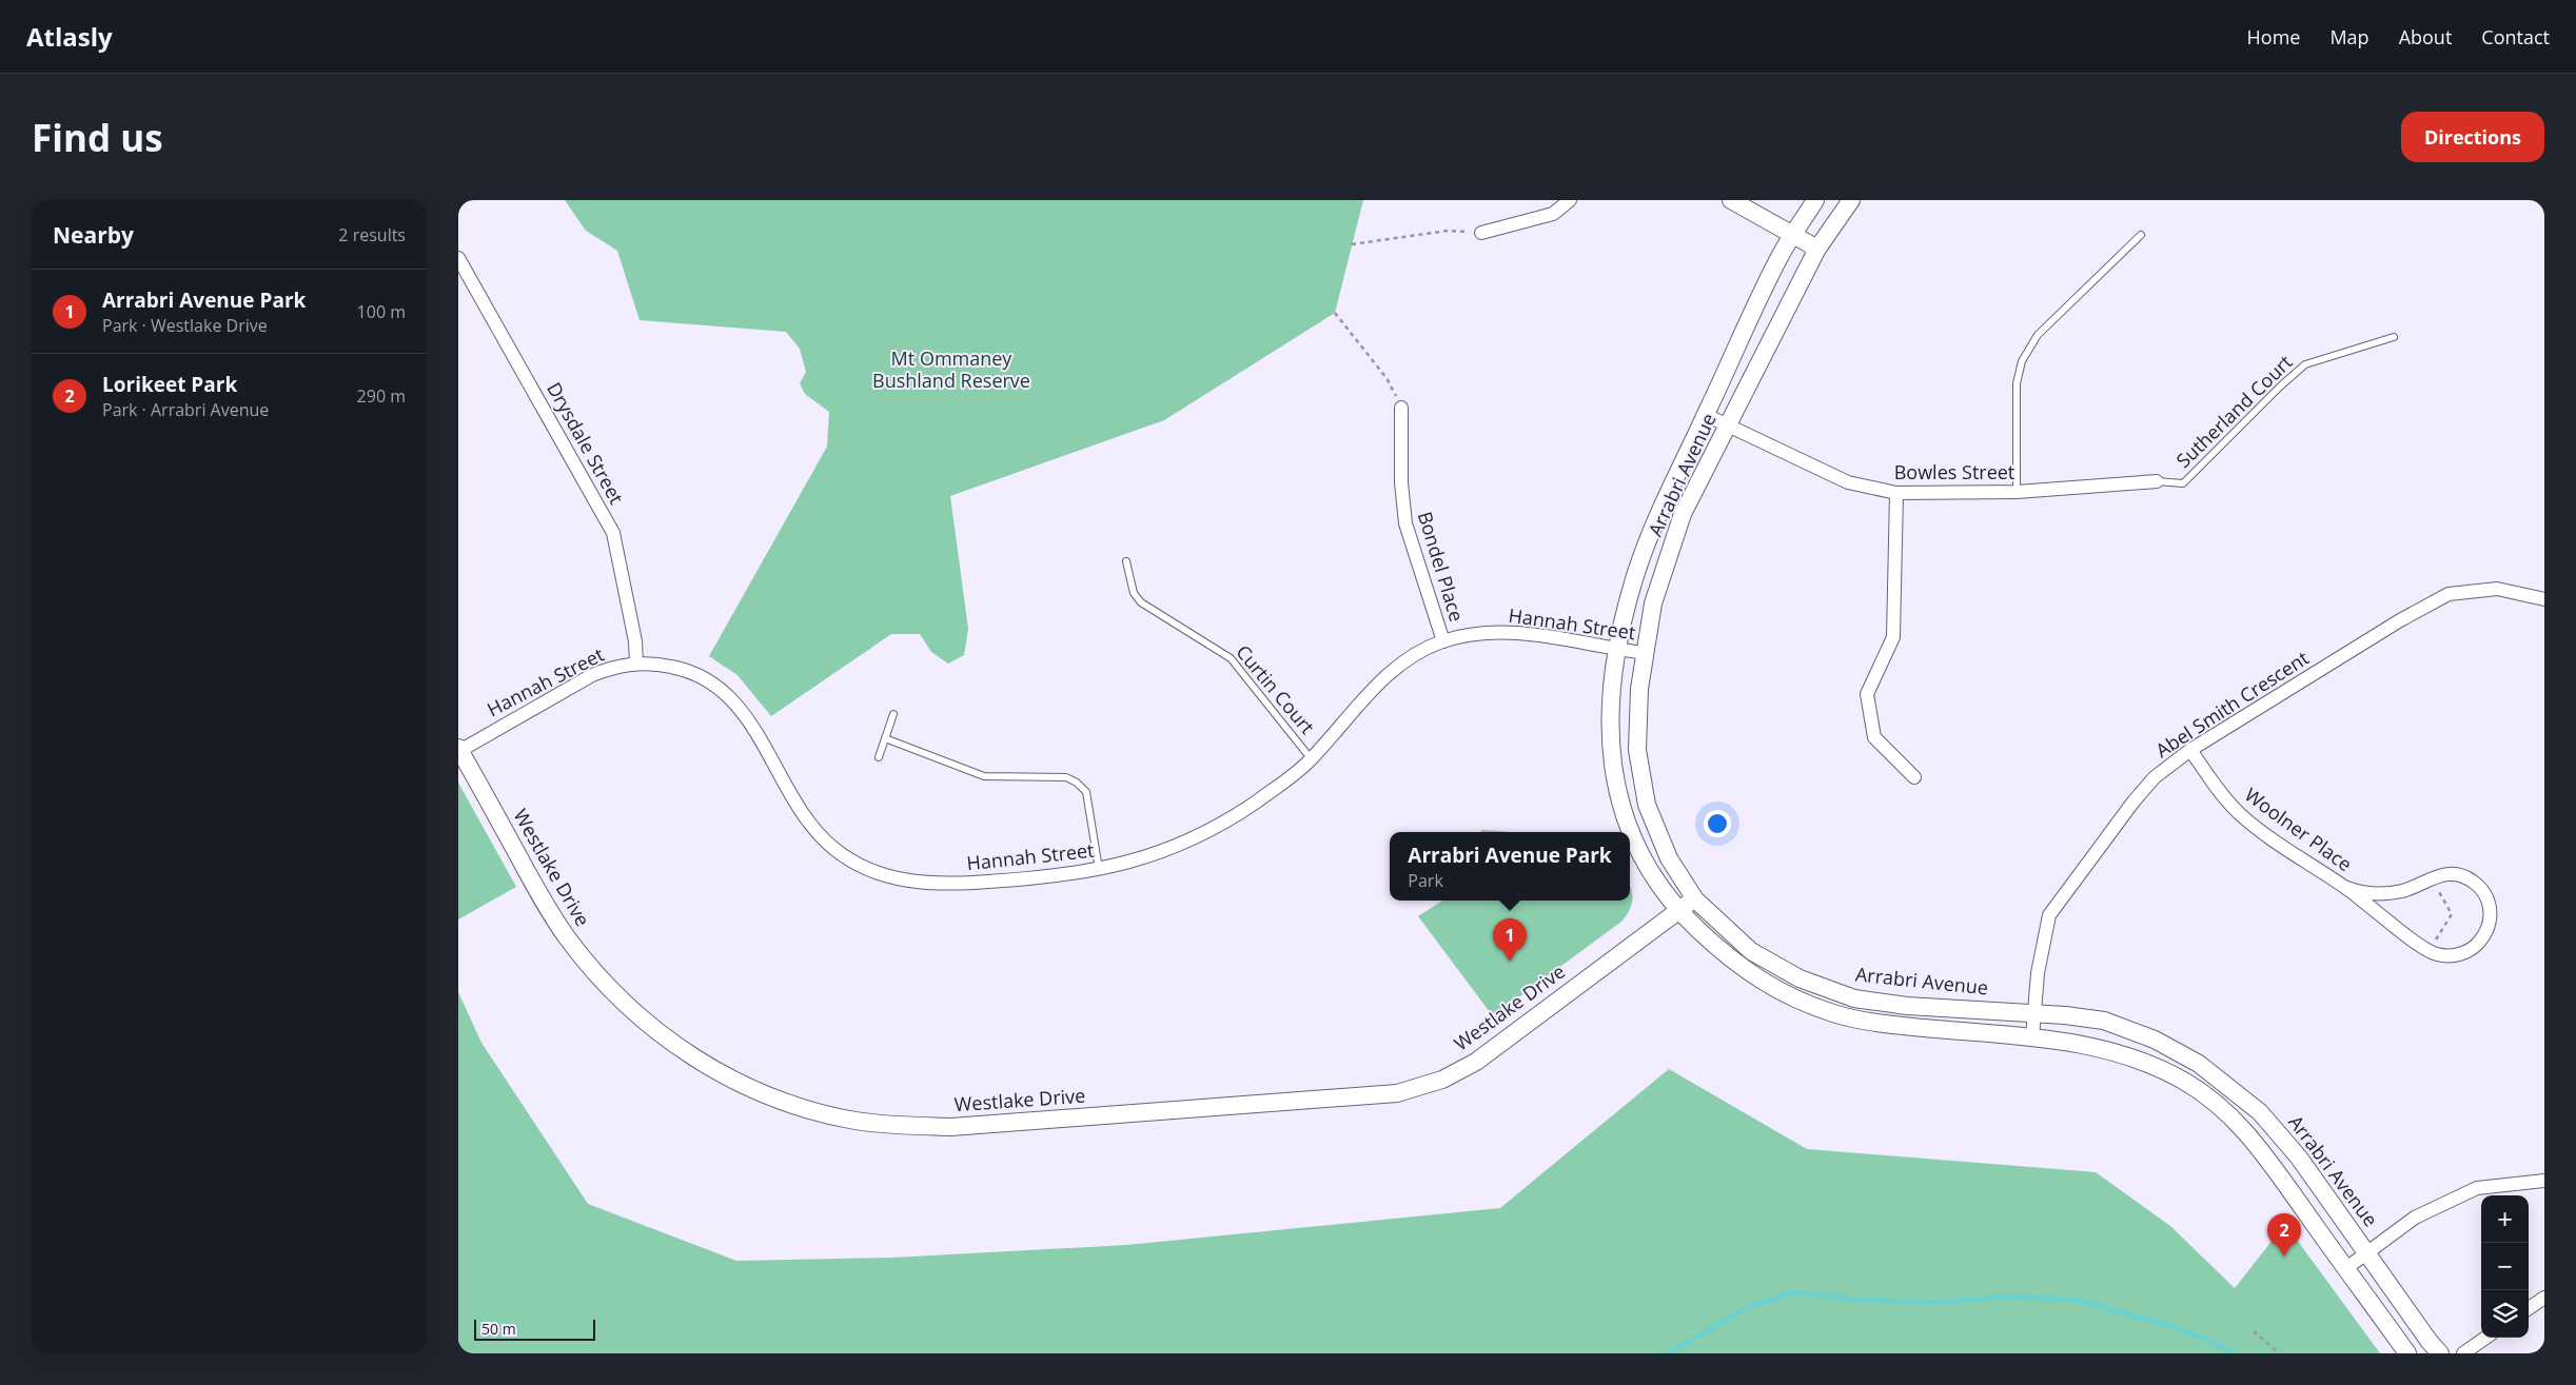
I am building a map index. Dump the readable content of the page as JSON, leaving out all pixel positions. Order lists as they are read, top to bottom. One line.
{"streets":{"street":["Drysdale Street","Bowles Street","Arrabri Avenue","Bondel Place","Hannah Street","Abel Smith Crescent","Woolner Place","Westlake Drive"],"lane":["Sutherland Court","Curtin Court"]},"crossings":[["Sutherland Court","Bowles Street"],["Drysdale Street","Hannah Street"],["Bowles Street","Arrabri Avenue"],["Arrabri Avenue","Hannah Street"],["Arrabri Avenue","Abel Smith Crescent"],["Arrabri Avenue","Westlake Drive"],["Bondel Place","Hannah Street"],["Hannah Street","Curtin Court"],["Hannah Street","Westlake Drive"],["Abel Smith Crescent","Woolner Place"]],"parks":["Mt Ommaney Bushland Reserve"],"scale_bar":"50 m","page":{"header":"Atlasly","nav":["Home","Map","About","Contact"],"buttons":"Directions","title":"Find us","heading":["Nearby","2 results"],"list":[{"mark":"1","name":"Arrabri Avenue Park","note":"Park · Westlake Drive","value":"100 m"},{"mark":"2","name":"Lorikeet Park","note":"Park · Arrabri Avenue","value":"290 m"}],"popup":["Arrabri Avenue Park","Park"],"pins":["1","2"],"map_buttons":["+","−"],"scale":"50 m"}}
